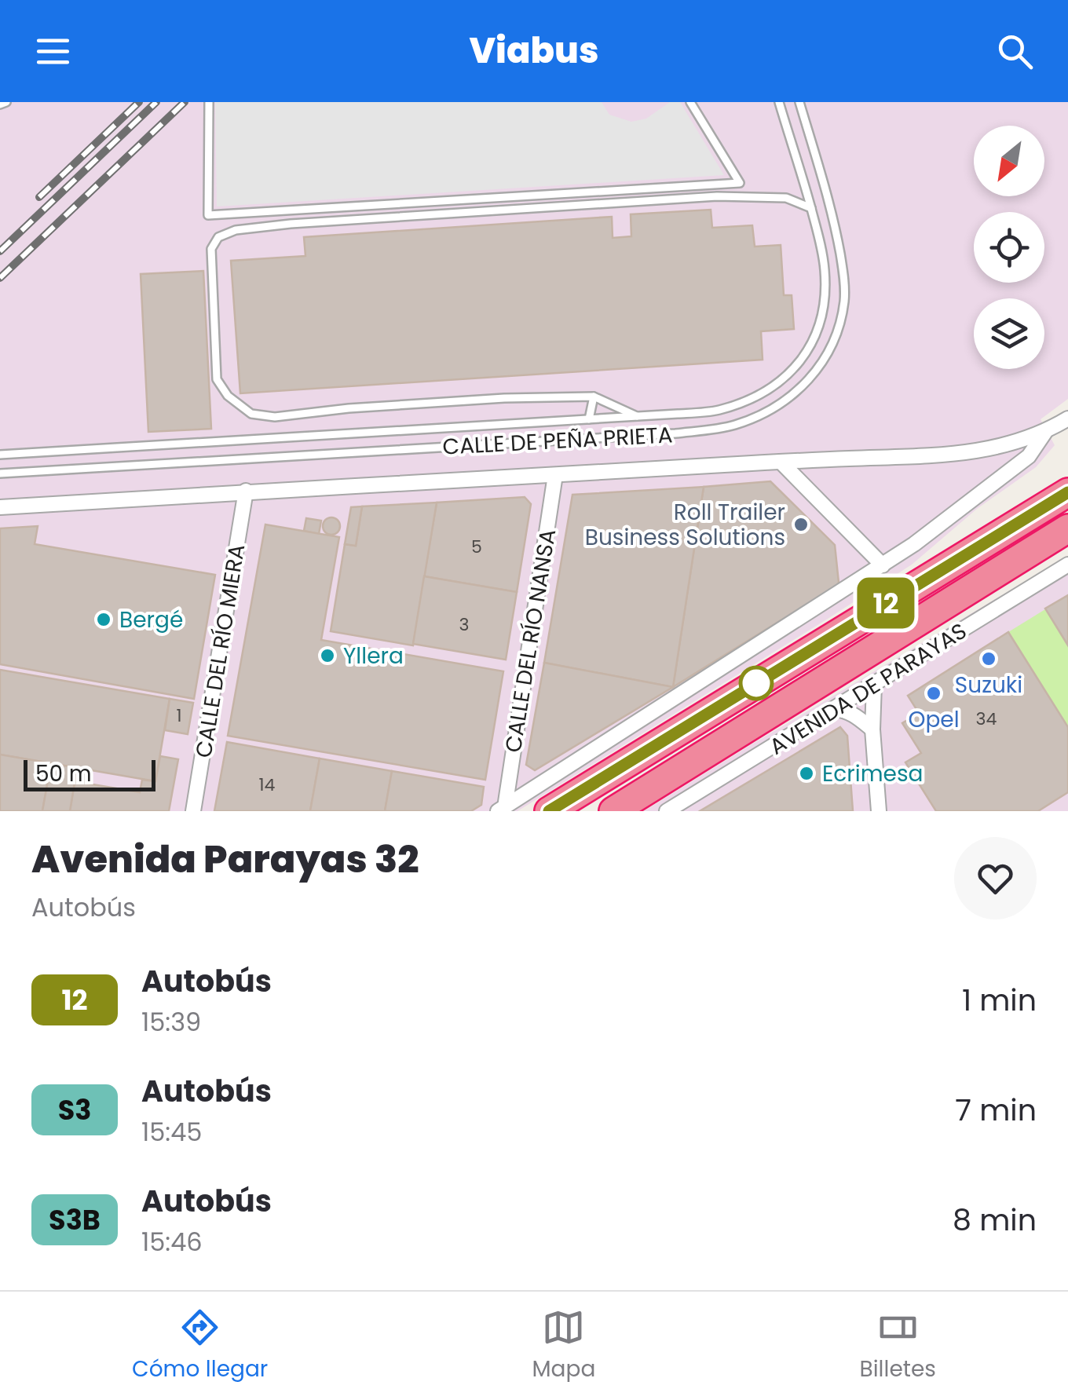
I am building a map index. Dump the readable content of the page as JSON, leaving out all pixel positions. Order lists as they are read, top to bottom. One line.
{"streets":{"street":["CALLE DE PEÑA PRIETA","CALLE DEL RÍO NANSA","CALLE DEL RÍO MIERA","AVENIDA DE PARAYAS"]},"crossings":[["CALLE DE PEÑA PRIETA","CALLE DEL RÍO NANSA"],["CALLE DE PEÑA PRIETA","CALLE DEL RÍO MIERA"]],"places":["Roll Trailer Business Solutions","Bergé","Yllera","Suzuki","Opel","Ecrimesa"],"lines":["bus line 12"],"house_numbers":["5","3","1","34","14"],"scale_bar":"50 m","north":"bottom left","page":{"header":"Viabus","on_map":"12","scale":"50 m","heading":["Avenida Parayas 32","Autobús"],"list":[{"mark":"12","name":"Autobús","note":"15:39","value":"1 min"},{"mark":"S3","name":"Autobús","note":"15:45","value":"7 min"},{"mark":"S3B","name":"Autobús","note":"15:46","value":"8 min"}],"tabs":["Cómo llegar","Mapa","Billetes"]}}
